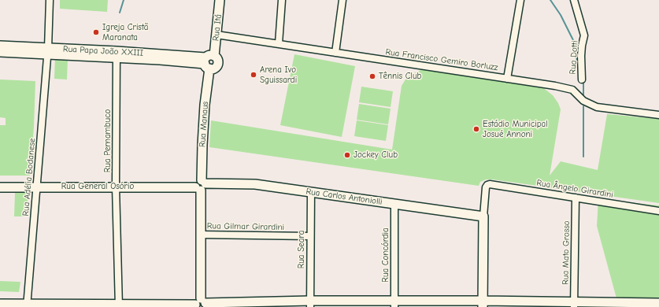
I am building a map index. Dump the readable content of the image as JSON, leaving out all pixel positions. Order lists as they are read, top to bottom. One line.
{"streets":{"street":["Rua Itá","Rua Papa João XXIII","Rua Dotti","Rua Francisco Gemiro Borluzz","Rua Manaus","Rua Pernambuco","Rua Adélia Bodanese","Rua General Osório","Rua Ângelo Girardini","Rua Carlos Antoniolli","Rua Gilmar Girardini","Rua Seara","Rua Mato Grosso","Rua Concórdia"]},"crossings":[["Rua Itá","Rua Papa João XXIII"],["Rua Itá","Rua Francisco Gemiro Borluzz"],["Rua Itá","Rua Manaus"],["Rua Papa João XXIII","Rua Manaus"],["Rua Papa João XXIII","Rua Pernambuco"],["Rua Papa João XXIII","Rua Adélia Bodanese"],["Rua Manaus","Rua General Osório"],["Rua Manaus","Rua Carlos Antoniolli"],["Rua Manaus","Rua Gilmar Girardini"],["Rua Pernambuco","Rua General Osório"],["Rua Adélia Bodanese","Rua General Osório"],["Rua General Osório","Rua Carlos Antoniolli"],["Rua Ângelo Girardini","Rua Carlos Antoniolli"],["Rua Ângelo Girardini","Rua Mato Grosso"],["Rua Carlos Antoniolli","Rua Seara"],["Rua Carlos Antoniolli","Rua Concórdia"],["Rua Gilmar Girardini","Rua Seara"]],"places":["Igreja Cristã Maranata","Arena Ivo Sguissardi","Tênnis Club","Estádio Municipal Josué Annoni","Jockey Club"]}
